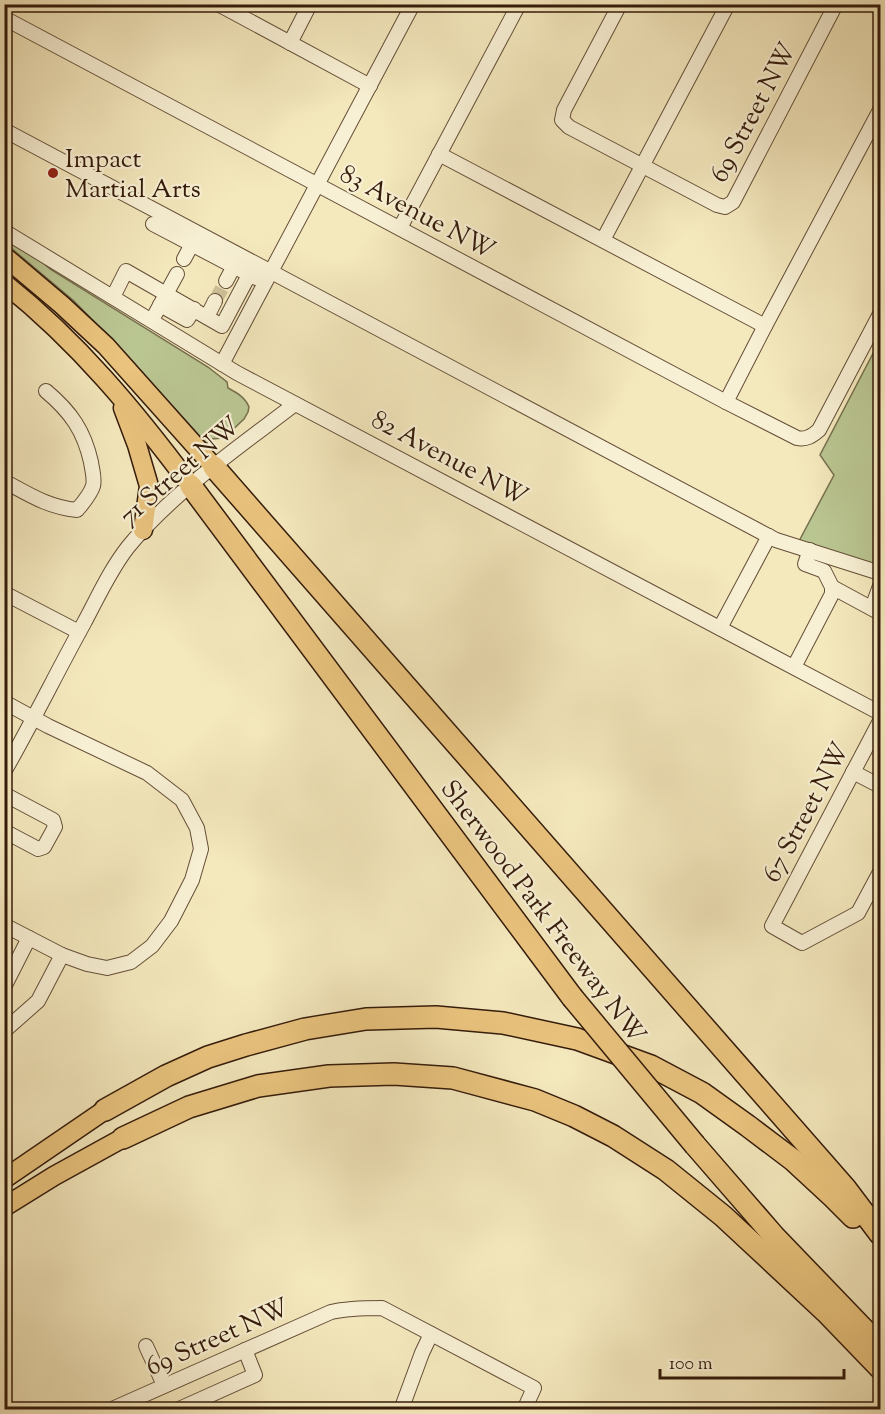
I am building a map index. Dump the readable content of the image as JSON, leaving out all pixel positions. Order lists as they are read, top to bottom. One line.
{"streets":{"highway":["Sherwood Park Freeway NW"],"street":["69 Street NW","83 Avenue NW","82 Avenue NW","71 Street NW","67 Street NW"]},"crossings":[["82 Avenue NW","71 Street NW"],["71 Street NW","Sherwood Park Freeway NW"]],"places":["Impact Martial Arts"],"scale_bar":"100 m"}
